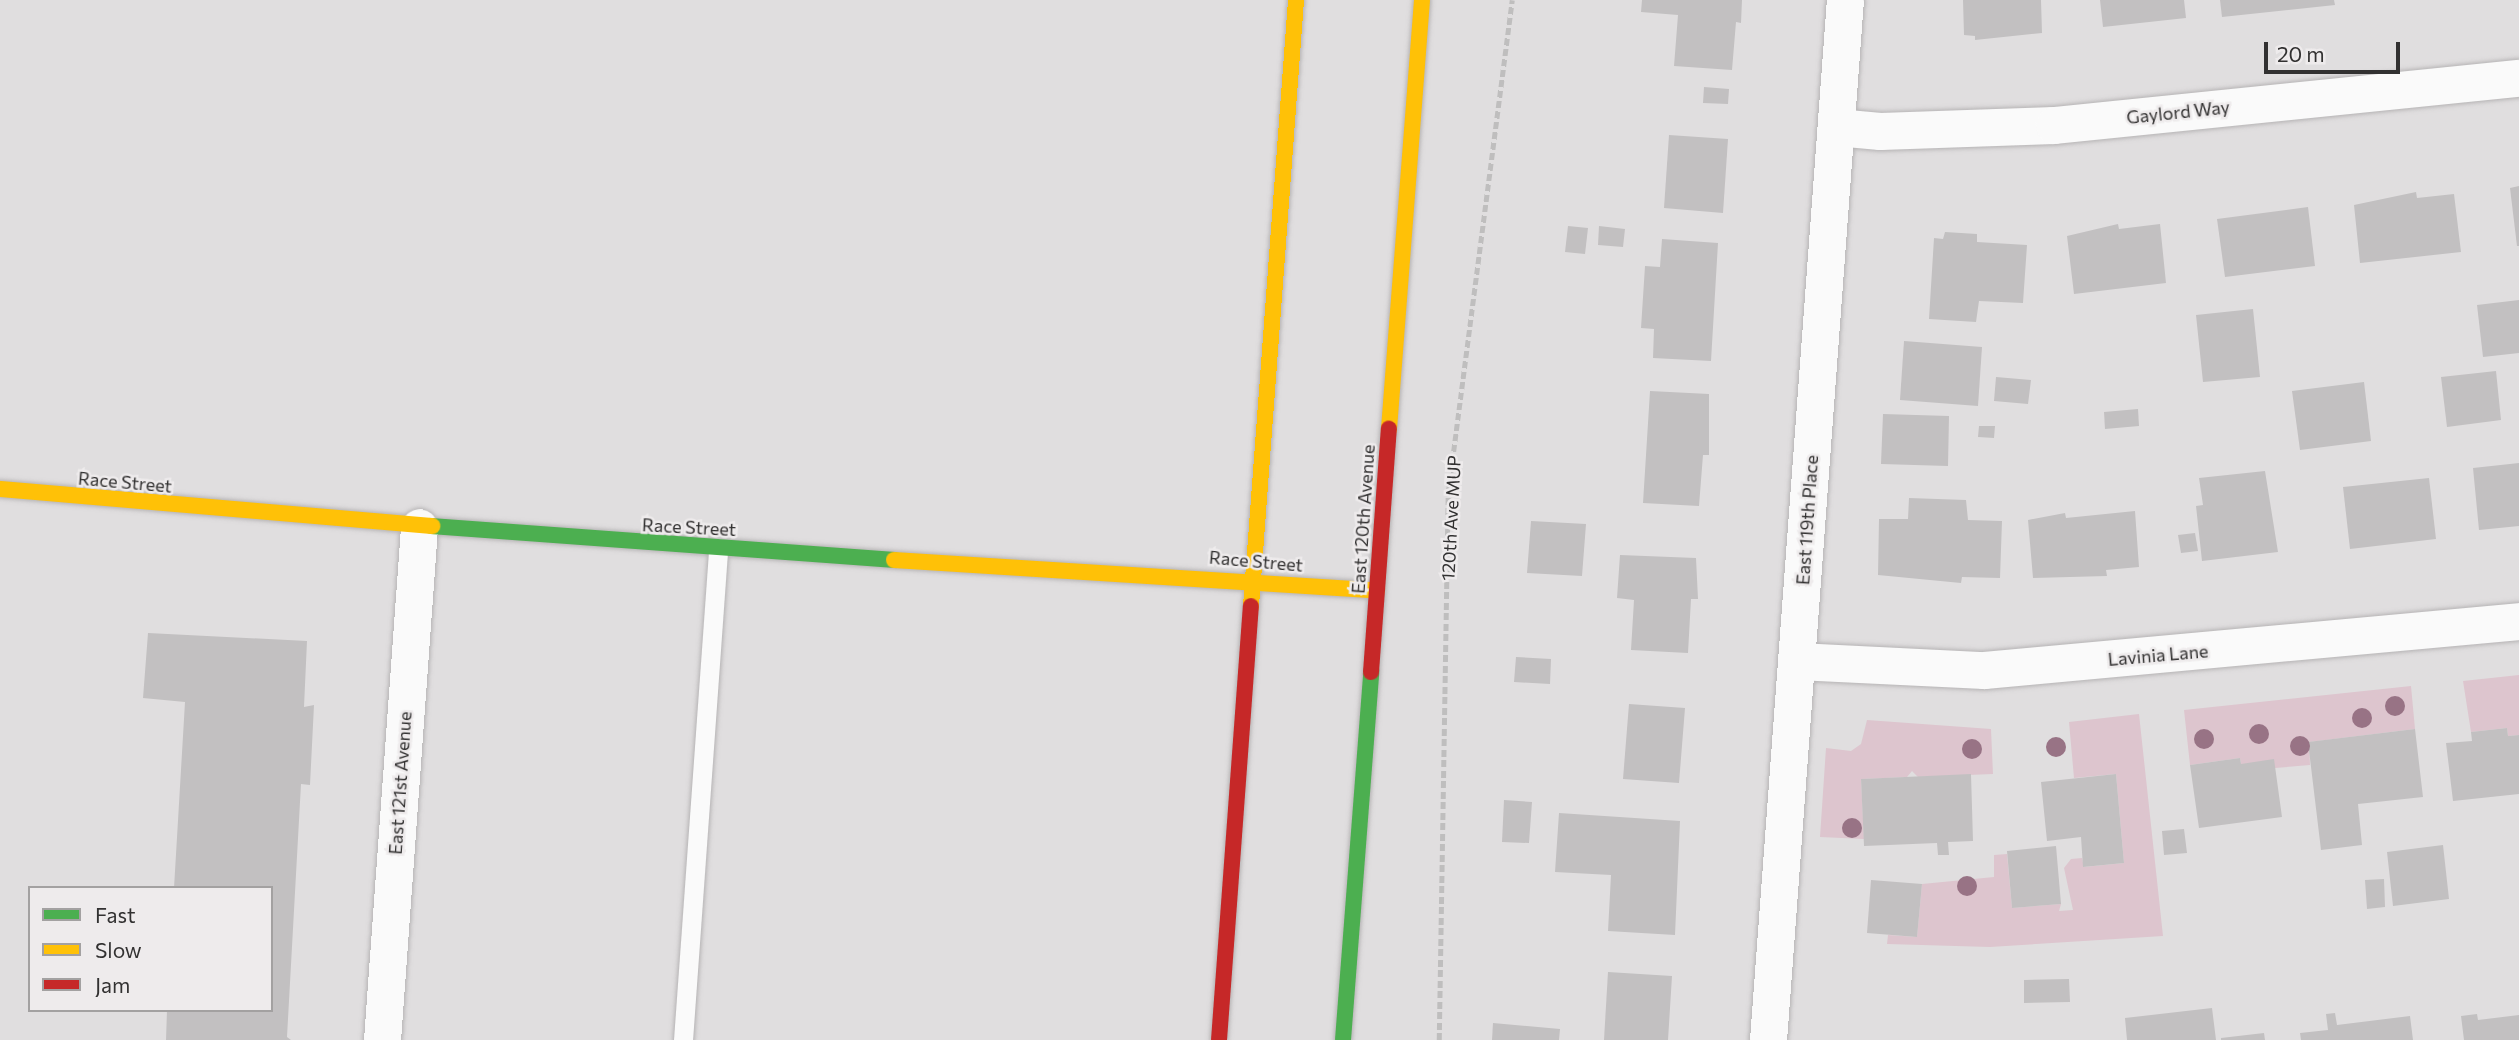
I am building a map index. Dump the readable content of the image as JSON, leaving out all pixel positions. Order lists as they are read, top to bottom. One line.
{"streets":{"main road":["Race Street","East 120th Avenue"],"street":["Gaylord Way","East 119th Place","Lavinia Lane","East 121st Avenue"],"path":["120th Ave MUP"]},"crossings":[["Gaylord Way","East 119th Place"],["Race Street","East 120th Avenue"],["Race Street","East 121st Avenue"],["East 119th Place","Lavinia Lane"]],"legend":["Fast","Slow","Jam"],"scale_bar":"20 m"}
